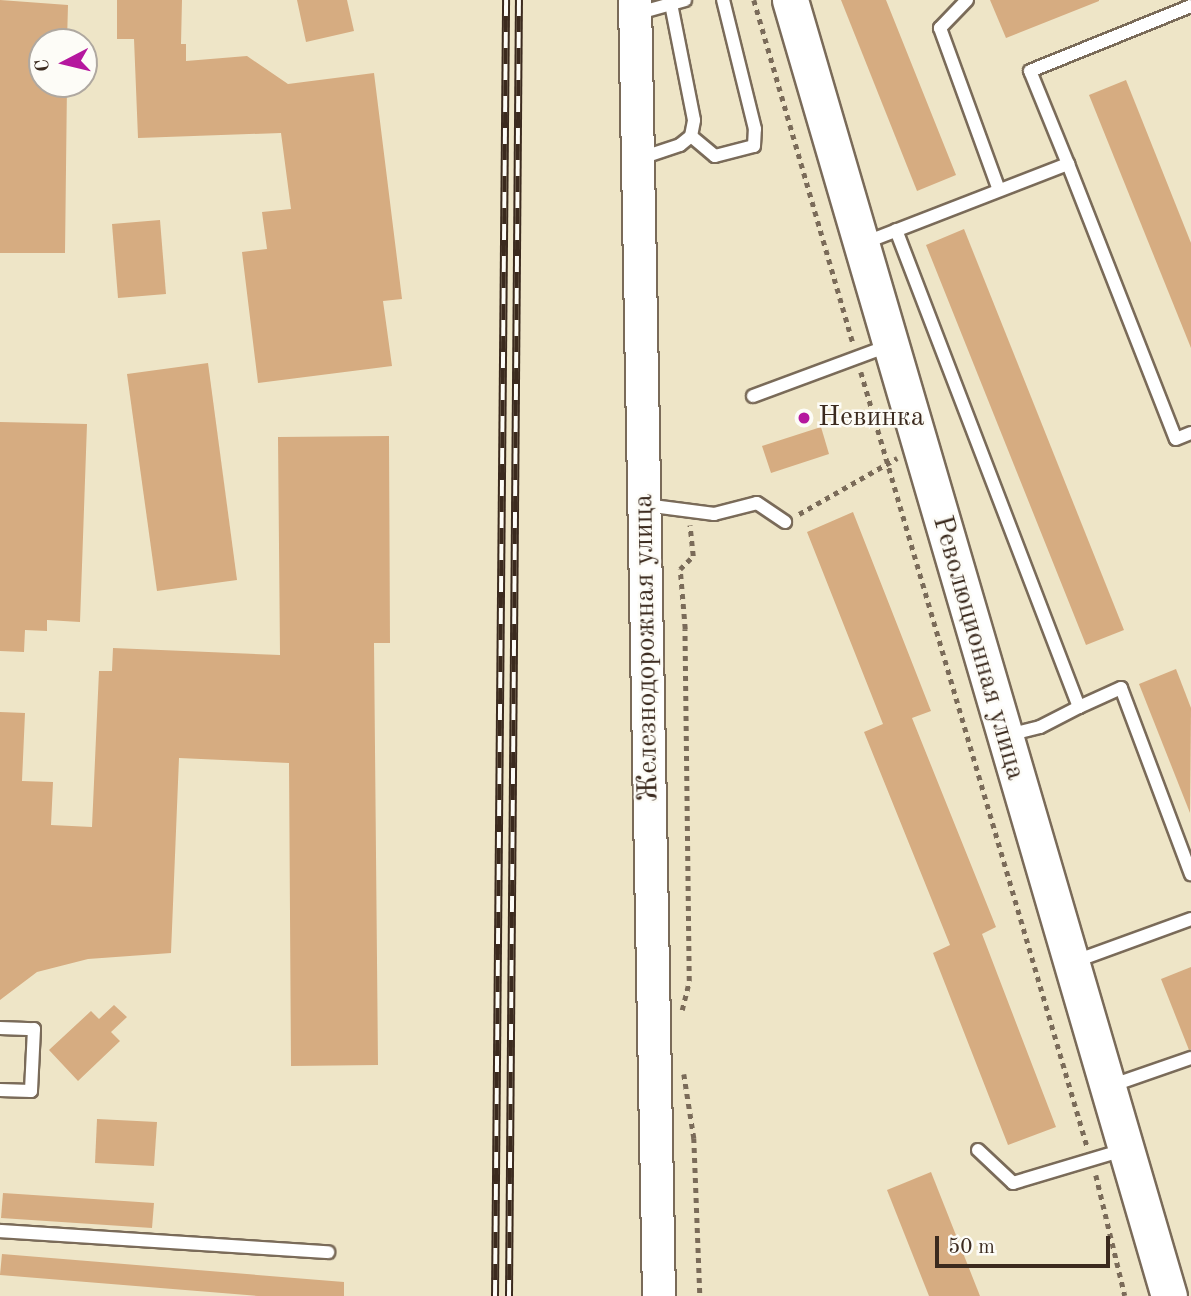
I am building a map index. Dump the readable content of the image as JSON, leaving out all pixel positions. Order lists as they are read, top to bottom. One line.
{"streets":{"main road":["Революционная улица"],"street":["Железнодорожная улица"]},"places":["Невинка"],"scale_bar":"50 m","north":"left"}
